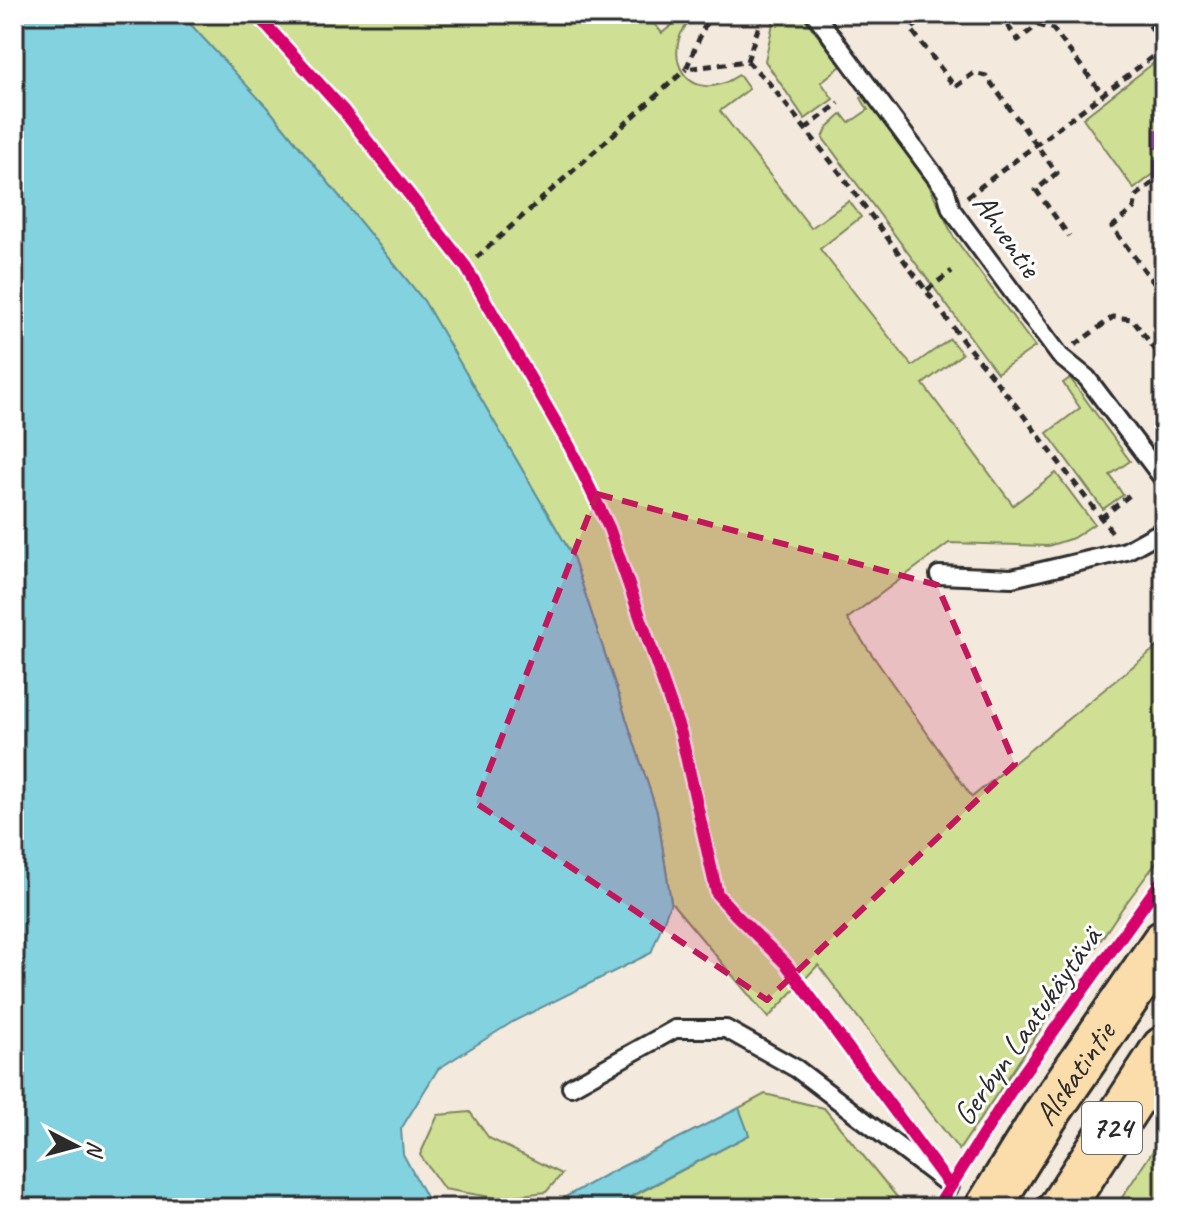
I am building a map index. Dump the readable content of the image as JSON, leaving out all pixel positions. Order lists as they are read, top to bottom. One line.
{"streets":{"main road":["Alskatintie","724"],"lane":["Ahventie"],"cycle path":["Gerbyn Laatukäytävä"]},"north":"right"}
